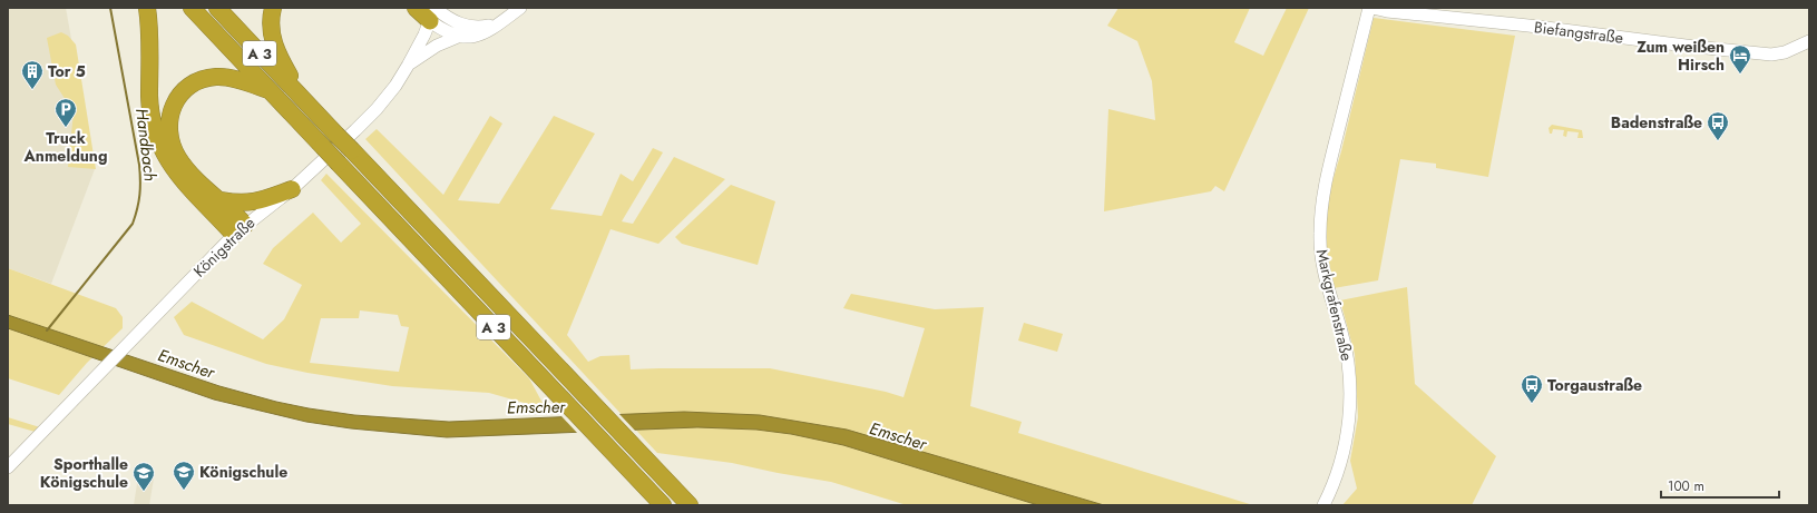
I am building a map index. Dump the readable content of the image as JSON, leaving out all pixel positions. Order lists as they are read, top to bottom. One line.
{"streets":{"highway":["A 3"],"main road":["Biefangstraße","Königstraße","Markgrafenstraße"]},"water":["Handbach","Emscher"],"places":{"hotel":["Zum weißen Hirsch"],"building":["Tor 5"],"parking":["Truck Anmeldung"],"bus stop":["Badenstraße","Torgaustraße"],"school or university":["Königschule","Sporthalle Königschule"]},"scale_bar":"100 m"}
